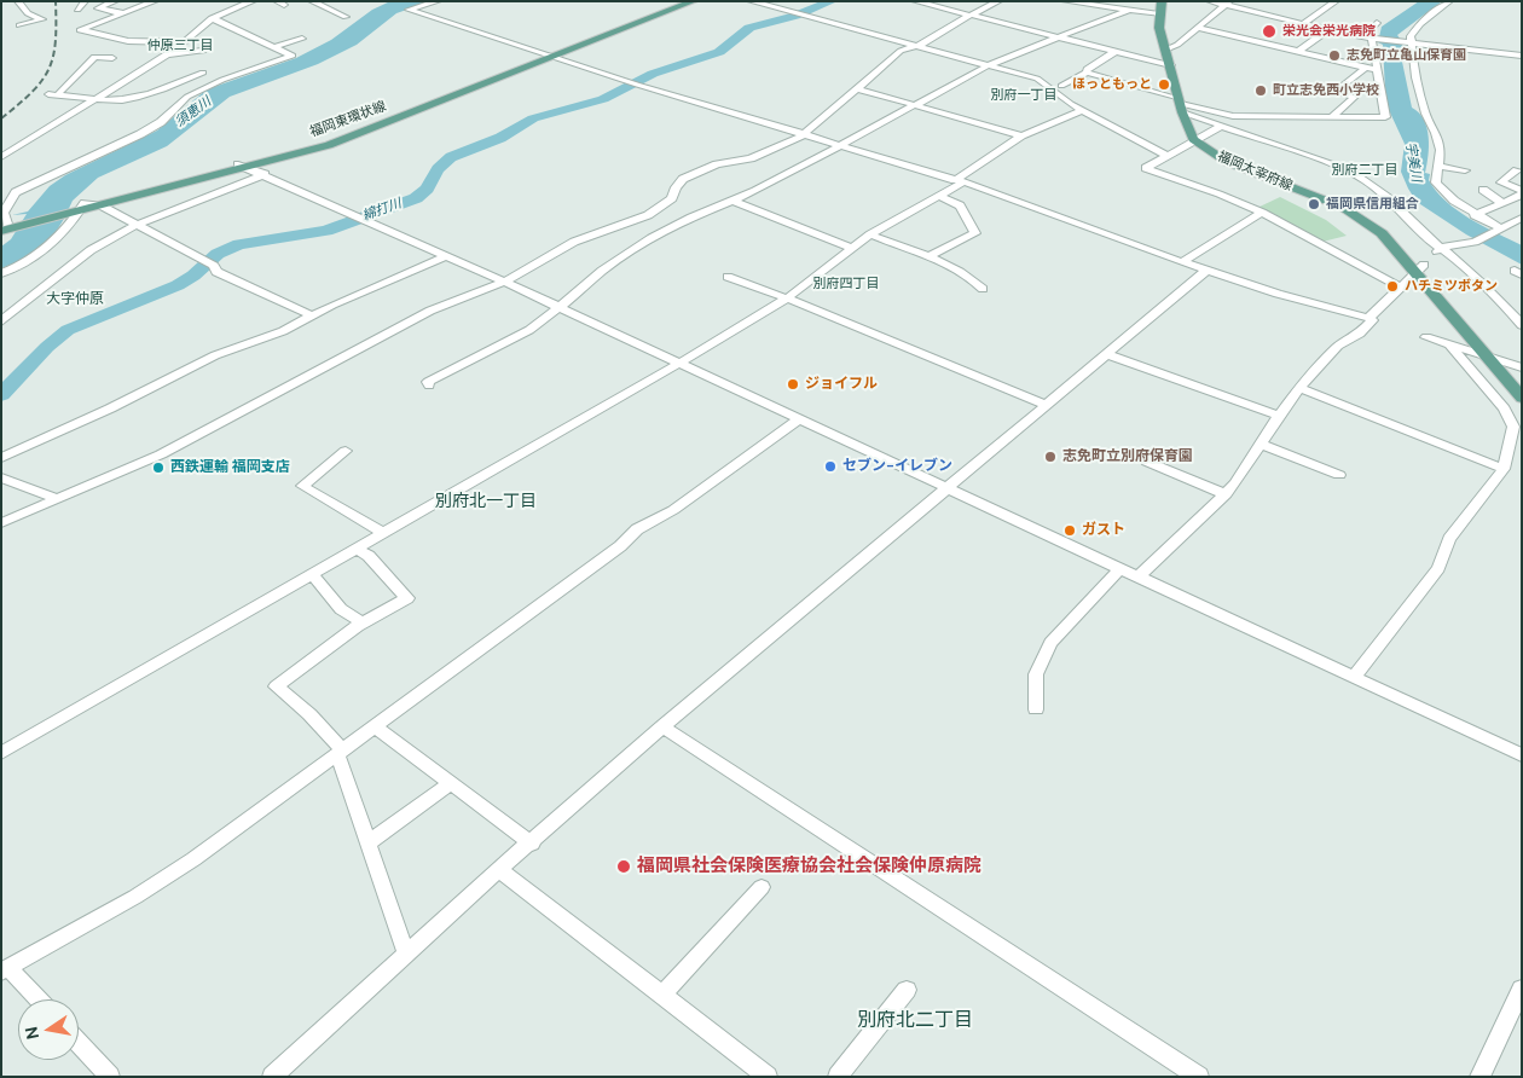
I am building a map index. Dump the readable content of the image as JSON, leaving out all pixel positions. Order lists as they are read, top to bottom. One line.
{"streets":{"main road":["福岡東環状線","福岡太宰府線"]},"districts":["仲原三丁目","別府一丁目","別府二丁目","別府四丁目","大字仲原","別府北一丁目","別府北二丁目"],"water":["須恵川","宇美川","綿打川"],"places":["栄光会栄光病院","志免町立亀山保育園","ほっともっと","町立志免西小学校","福岡県信用組合","ハチミツボタン","ジョイフル","志免町立別府保育園","セブン-イレブン","西鉄運輸 福岡支店","ガスト","福岡県社会保険医療協会社会保険仲原病院"],"north":"left"}
